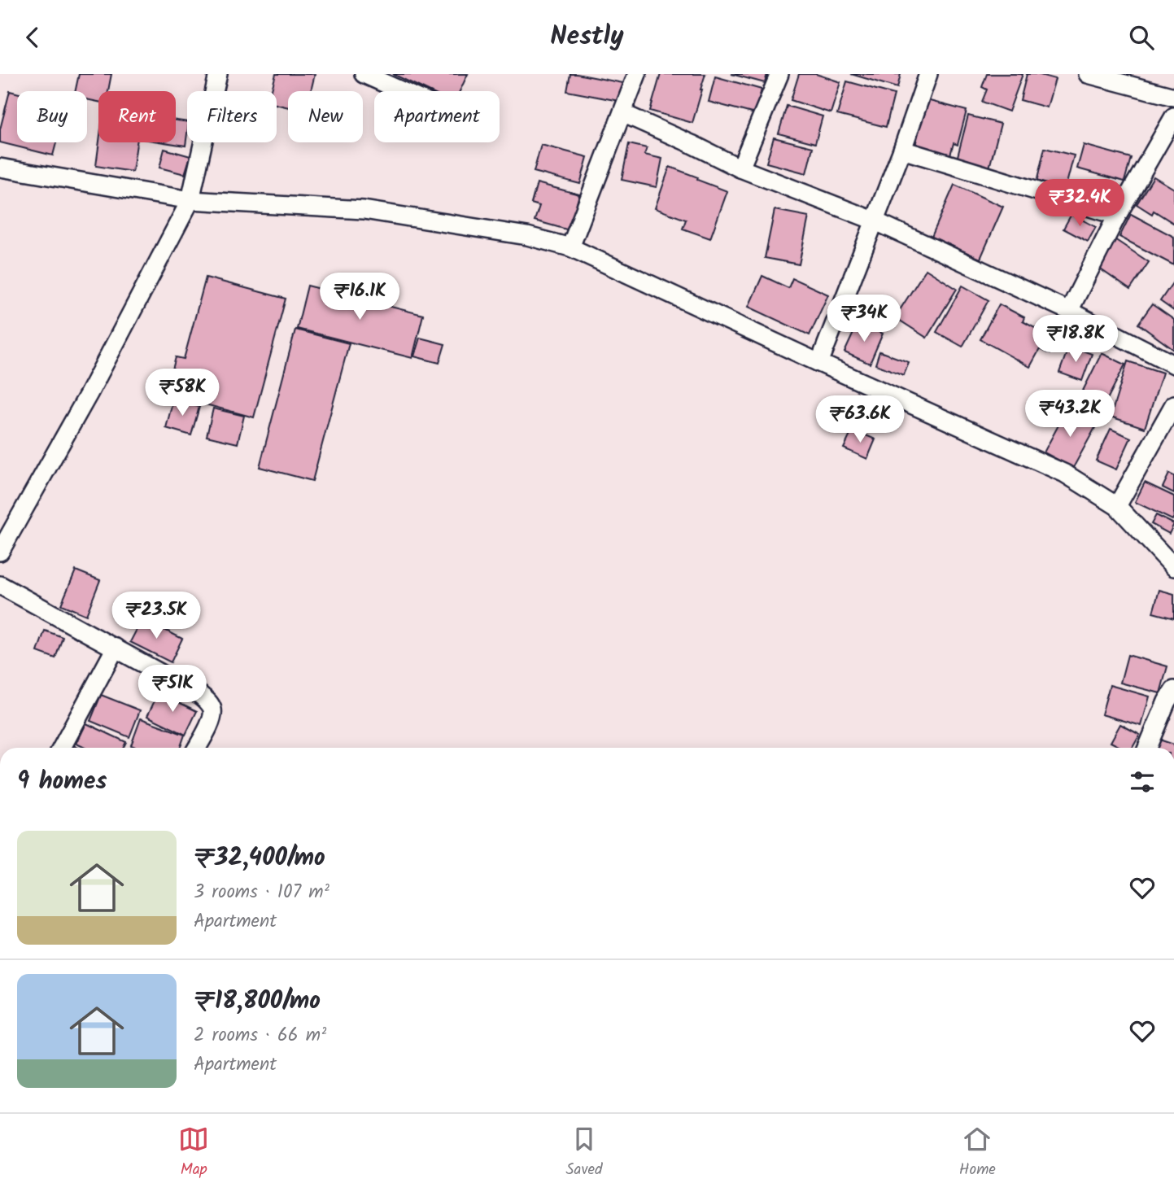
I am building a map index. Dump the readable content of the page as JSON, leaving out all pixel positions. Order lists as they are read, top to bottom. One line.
{"page":{"header":"Nestly","chip":["Buy","Rent","Filters","New","Apartment"],"price":["₹32.4K","₹16.1K","₹34K","₹18.8K","₹58K","₹43.2K","₹63.6K","₹23.5K","₹51K"],"heading":"9 homes","list":[{"name":"₹32,400/mo","note":"3 rooms · 107 m² · Apartment"},{"name":"₹18,800/mo","note":"2 rooms · 66 m² · Apartment"}],"tabs":["Map","Saved","Home"]}}
